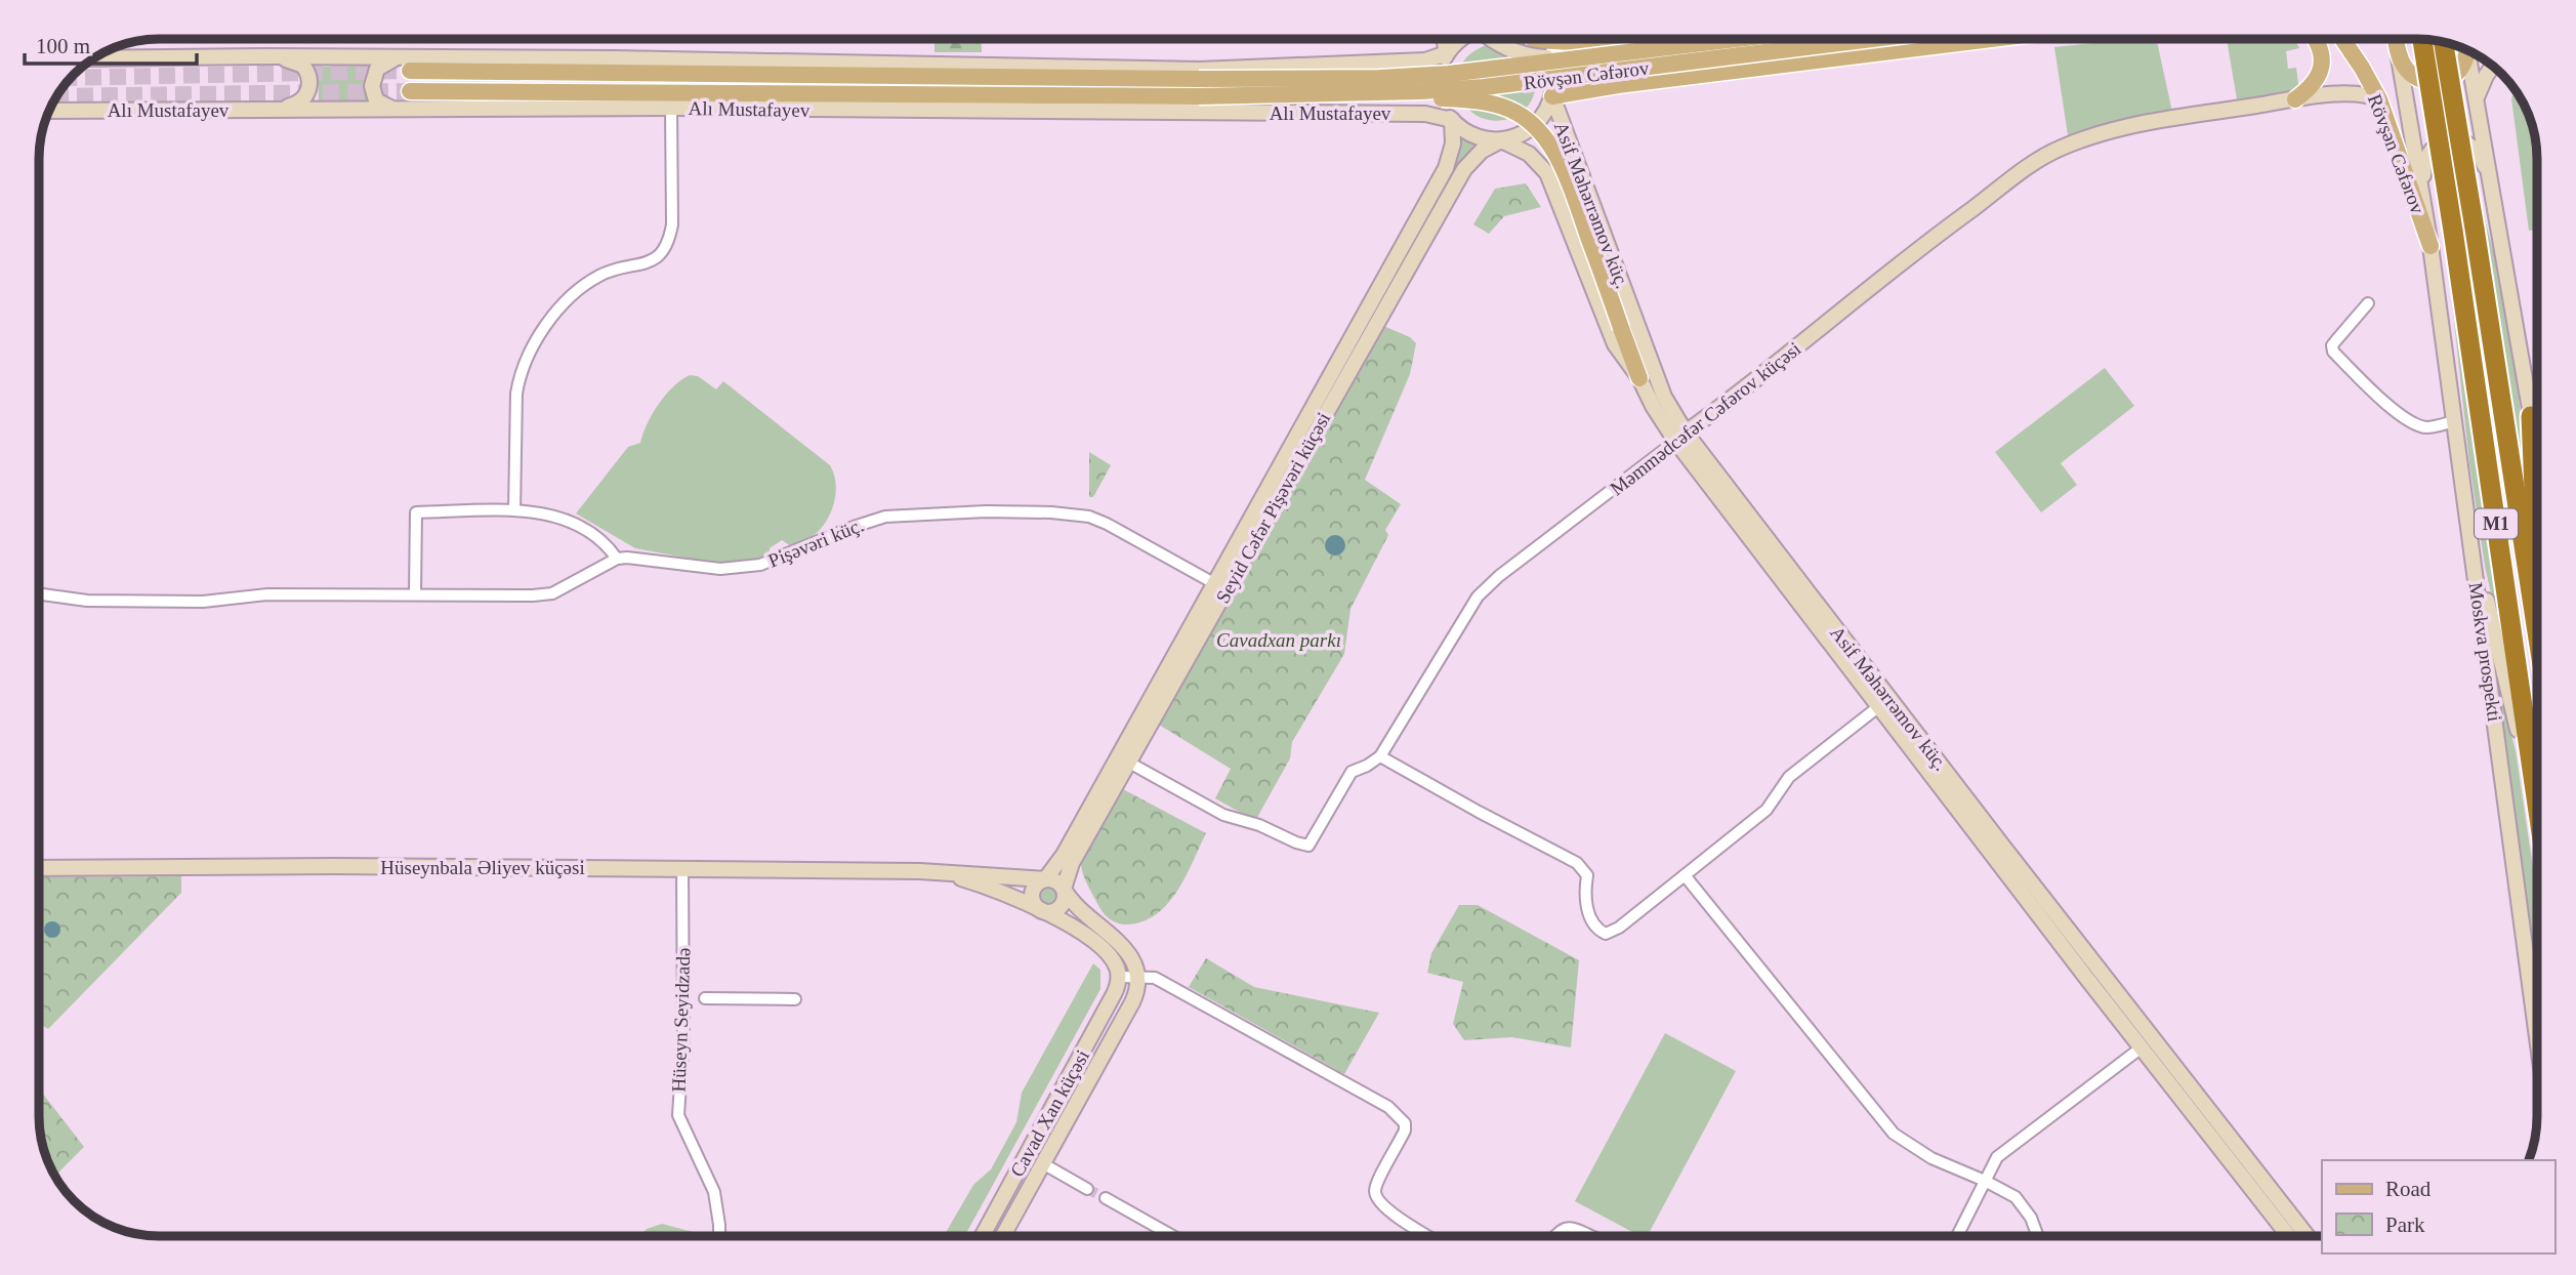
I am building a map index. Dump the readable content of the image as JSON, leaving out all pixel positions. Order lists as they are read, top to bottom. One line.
{"streets":{"highway":["M1","Moskva prospekti"],"main road":["Rövşən Cəfərov","Alı Mustafayev","Asif Məhərrəmov küç.","Məmmədcəfər Cəfərov küçəsi","Seyid Cəfər Pişəvəri küçəsi","Hüseynbala Əliyev küçəsi","Cavad Xan küçəsi"],"street":["Pişəvəri küç.","Hüseyn Seyidzadə"]},"crossings":[["Rövşən Cəfərov","Alı Mustafayev"],["Rövşən Cəfərov","Məmmədcəfər Cəfərov küçəsi"],["Rövşən Cəfərov","Moskva prospekti"],["Alı Mustafayev","Asif Məhərrəmov küç."],["Alı Mustafayev","Seyid Cəfər Pişəvəri küçəsi"],["Asif Məhərrəmov küç.","Məmmədcəfər Cəfərov küçəsi"],["Asif Məhərrəmov küç.","Seyid Cəfər Pişəvəri küçəsi"],["Məmmədcəfər Cəfərov küçəsi","Seyid Cəfər Pişəvəri küçəsi"],["Seyid Cəfər Pişəvəri küçəsi","Pişəvəri küç."],["Hüseynbala Əliyev küçəsi","Hüseyn Seyidzadə"]],"parks":["Cavadxan parkı"],"legend":["Road","Park"],"scale_bar":"100 m"}
